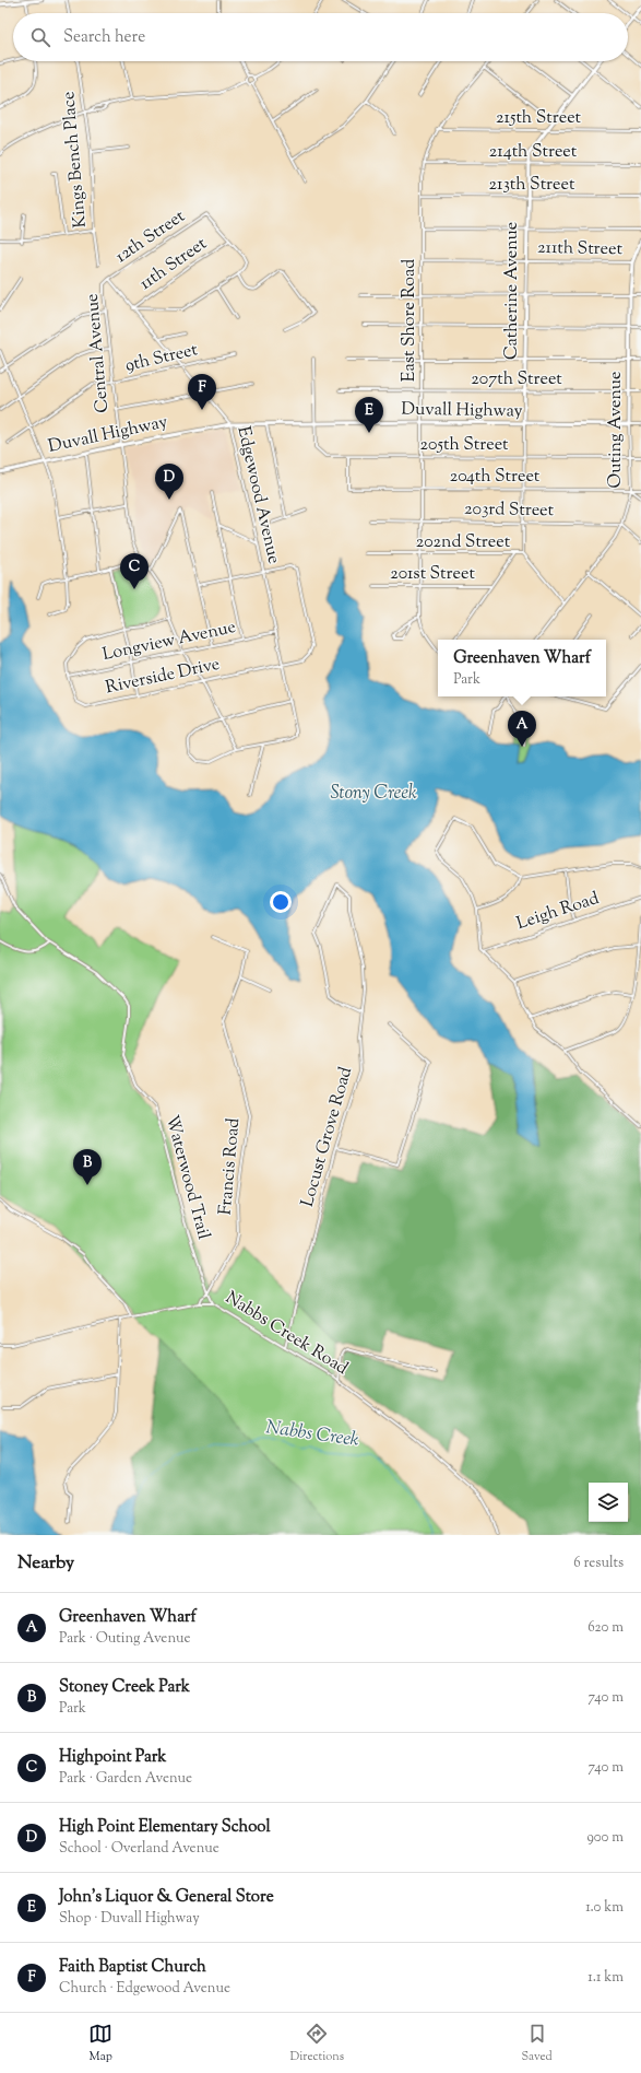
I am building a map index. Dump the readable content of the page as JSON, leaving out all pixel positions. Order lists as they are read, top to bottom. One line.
{"streets":{"street":["215th Street","214th Street","Kings Bench Place","213th Street","12th Street","211th Street","11th Street","Catherine Avenue","East Shore Road","Central Avenue","9th Street","207th Street","Duvall Highway","Outing Avenue","205th Street","204th Street","Edgewood Avenue","203rd Street","202nd Street","201st Street","Longview Avenue","Riverside Drive","Leigh Road","Locust Grove Road","Francis Road","Waterwood Trail","Nabbs Creek Road"]},"crossings":[["215th Street","Catherine Avenue"],["215th Street","East Shore Road"],["214th Street","Catherine Avenue"],["214th Street","East Shore Road"],["213th Street","Catherine Avenue"],["213th Street","East Shore Road"],["12th Street","11th Street"],["12th Street","Central Avenue"],["12th Street","Edgewood Avenue"],["211th Street","Catherine Avenue"],["211th Street","East Shore Road"],["211th Street","Outing Avenue"],["11th Street","Edgewood Avenue"],["Catherine Avenue","207th Street"],["Catherine Avenue","Duvall Highway"],["Catherine Avenue","205th Street"],["Catherine Avenue","204th Street"],["Catherine Avenue","203rd Street"],["Catherine Avenue","202nd Street"],["East Shore Road","207th Street"],["East Shore Road","Duvall Highway"],["East Shore Road","205th Street"],["East Shore Road","204th Street"],["East Shore Road","203rd Street"],["East Shore Road","202nd Street"],["East Shore Road","201st Street"],["Central Avenue","9th Street"],["Central Avenue","Duvall Highway"],["Central Avenue","Edgewood Avenue"],["Central Avenue","Longview Avenue"],["Central Avenue","Riverside Drive"],["9th Street","Edgewood Avenue"],["207th Street","Outing Avenue"],["Duvall Highway","Outing Avenue"],["Duvall Highway","205th Street"],["Duvall Highway","Edgewood Avenue"],["Outing Avenue","205th Street"],["Outing Avenue","204th Street"],["Outing Avenue","203rd Street"],["Outing Avenue","202nd Street"],["205th Street","204th Street"],["Edgewood Avenue","Longview Avenue"],["Edgewood Avenue","Riverside Drive"],["Longview Avenue","Riverside Drive"],["Locust Grove Road","Nabbs Creek Road"],["Francis Road","Waterwood Trail"]],"water":["Stony Creek","Nabbs Creek"],"page":{"search":"Search here","pins":["F","E","D","C","A","B"],"popup":["Greenhaven Wharf","Park"],"heading":["Nearby","6 results"],"list":[{"mark":"A","name":"Greenhaven Wharf","note":"Park · Outing Avenue","value":"620 m"},{"mark":"B","name":"Stoney Creek Park","note":"Park","value":"740 m"},{"mark":"C","name":"Highpoint Park","note":"Park · Garden Avenue","value":"740 m"},{"mark":"D","name":"High Point Elementary School","note":"School · Overland Avenue","value":"900 m"},{"mark":"E","name":"John's Liquor & General Store","note":"Shop · Duvall Highway","value":"1.0 km"},{"mark":"F","name":"Faith Baptist Church","note":"Church · Edgewood Avenue","value":"1.1 km"}],"nav":["Map","Directions","Saved"]}}
